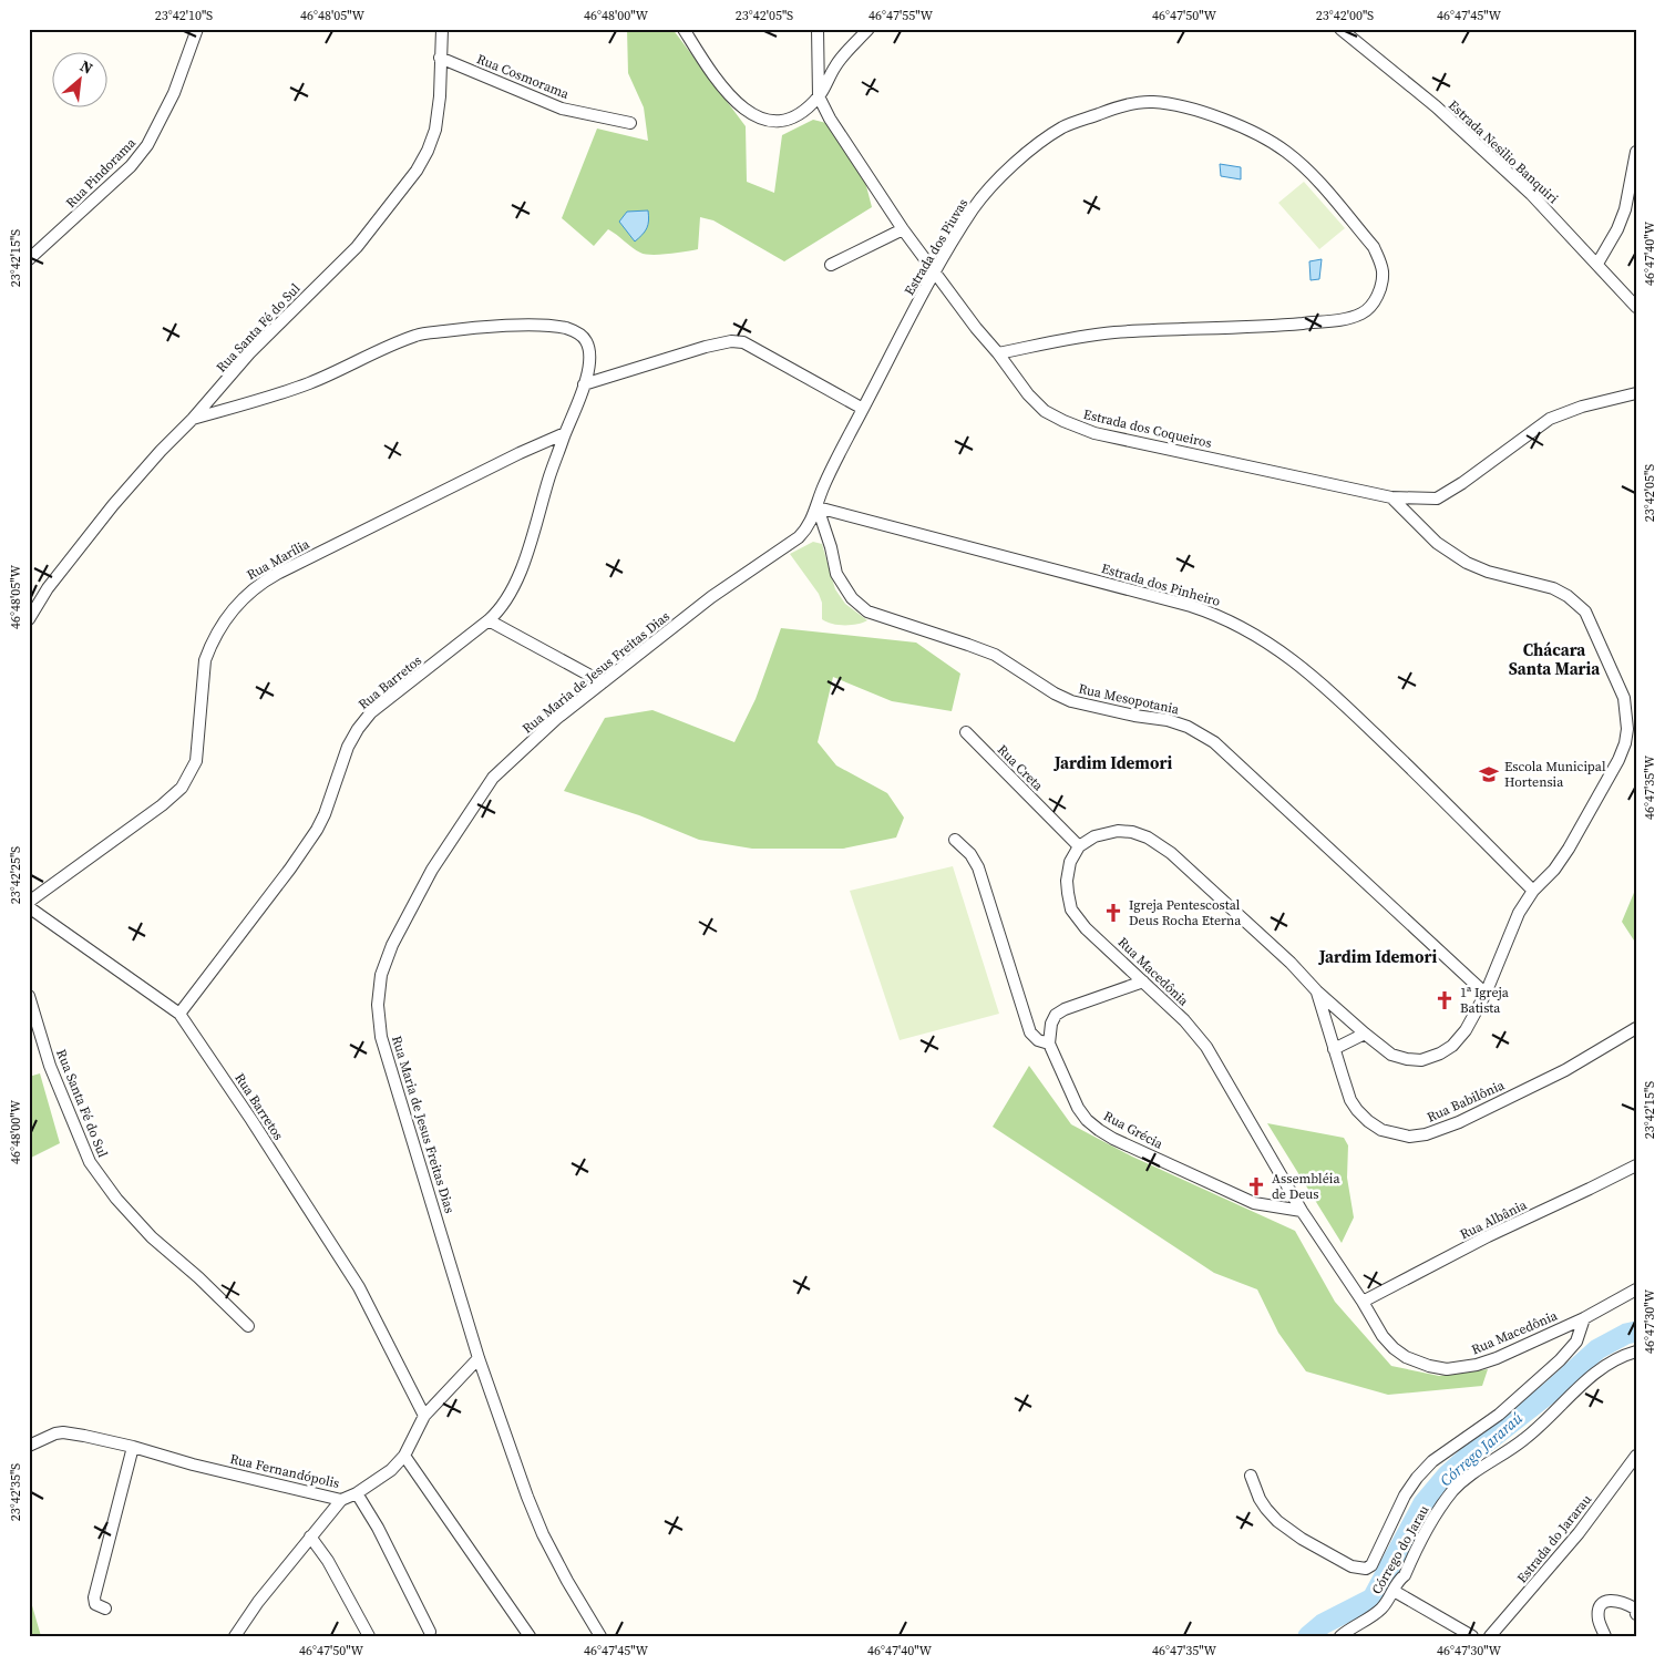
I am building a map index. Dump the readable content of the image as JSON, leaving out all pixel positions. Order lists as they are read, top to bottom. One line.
{"streets":{"street":["Rua Cosmorama","Estrada Nesilio Banquiri","Rua Pindorama","Estrada dos Piuvas","Rua Santa Fé do Sul","Estrada dos Coqueiros","Rua Marília","Estrada dos Pinheiro","Rua Maria de Jesus Freitas Dias","Rua Barretos","Rua Mesopotania","Rua Creta","Rua Macedônia","Rua Babilônia","Rua Grécia","Rua Albânia","Rua Fernandópolis","Estrada do Jararau","Córrego do Jarau"]},"crossings":[["Rua Cosmorama","Rua Santa Fé do Sul"],["Estrada dos Piuvas","Estrada dos Coqueiros"],["Estrada dos Piuvas","Estrada dos Pinheiro"],["Estrada dos Piuvas","Rua Maria de Jesus Freitas Dias"],["Estrada dos Piuvas","Rua Mesopotania"],["Rua Santa Fé do Sul","Rua Barretos"],["Rua Marília","Rua Barretos"],["Estrada dos Pinheiro","Rua Maria de Jesus Freitas Dias"],["Estrada dos Pinheiro","Rua Mesopotania"],["Rua Maria de Jesus Freitas Dias","Rua Mesopotania"],["Rua Maria de Jesus Freitas Dias","Rua Fernandópolis"],["Rua Barretos","Rua Fernandópolis"],["Rua Creta","Rua Macedônia"],["Rua Macedônia","Rua Grécia"],["Rua Macedônia","Rua Albânia"]],"districts":["Chácara Santa Maria","Jardim Idemori","Jardim Idemori"],"water":["Córrego Jararaú"],"places":{"school or university":["Escola Municipal Hortensia"],"church":["Igreja Pentescostal Deus Rocha Eterna","1ª Igreja Batista","Assembléia de Deus"]},"north":"top right","coordinates":["23°42'10\"S","46°48'05\"W","46°48'00\"W","23°42'05\"S","46°47'55\"W","46°47'50\"W","23°42'00\"S","46°47'45\"W","46°47'40\"W","23°42'15\"S","46°47'35\"W","23°42'25\"S","46°47'30\"W","23°42'35\"S"]}
